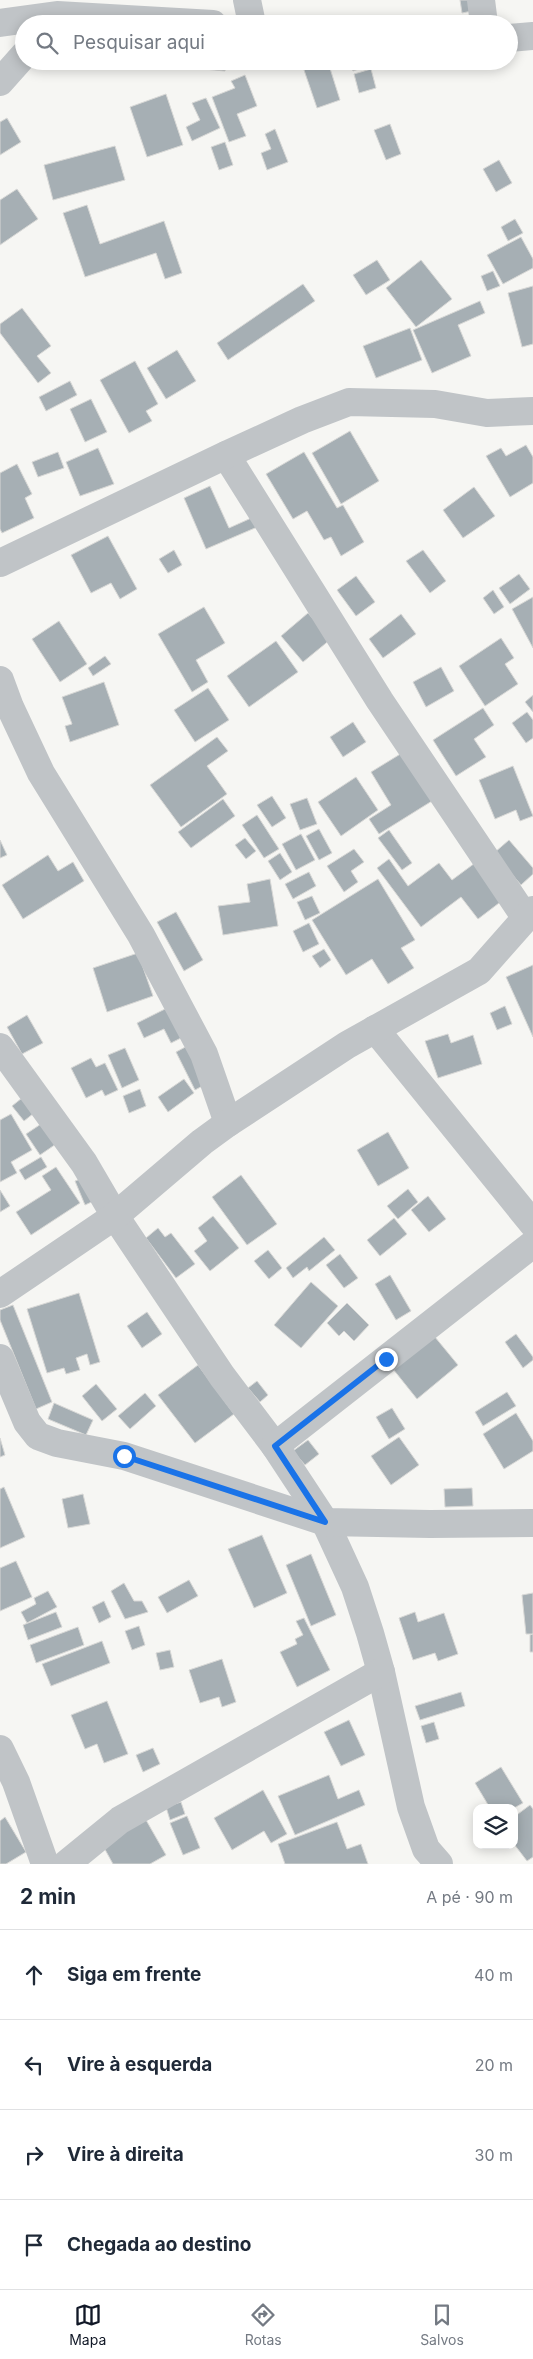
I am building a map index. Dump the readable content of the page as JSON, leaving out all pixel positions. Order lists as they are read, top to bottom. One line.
{"page":{"search":"Pesquisar aqui","heading":["2 min","A pé · 90 m"],"list":[["Siga em frente","40 m"],["Vire à esquerda","20 m"],["Vire à direita","30 m"],"Chegada ao destino"],"nav":["Mapa","Rotas","Salvos"]}}
